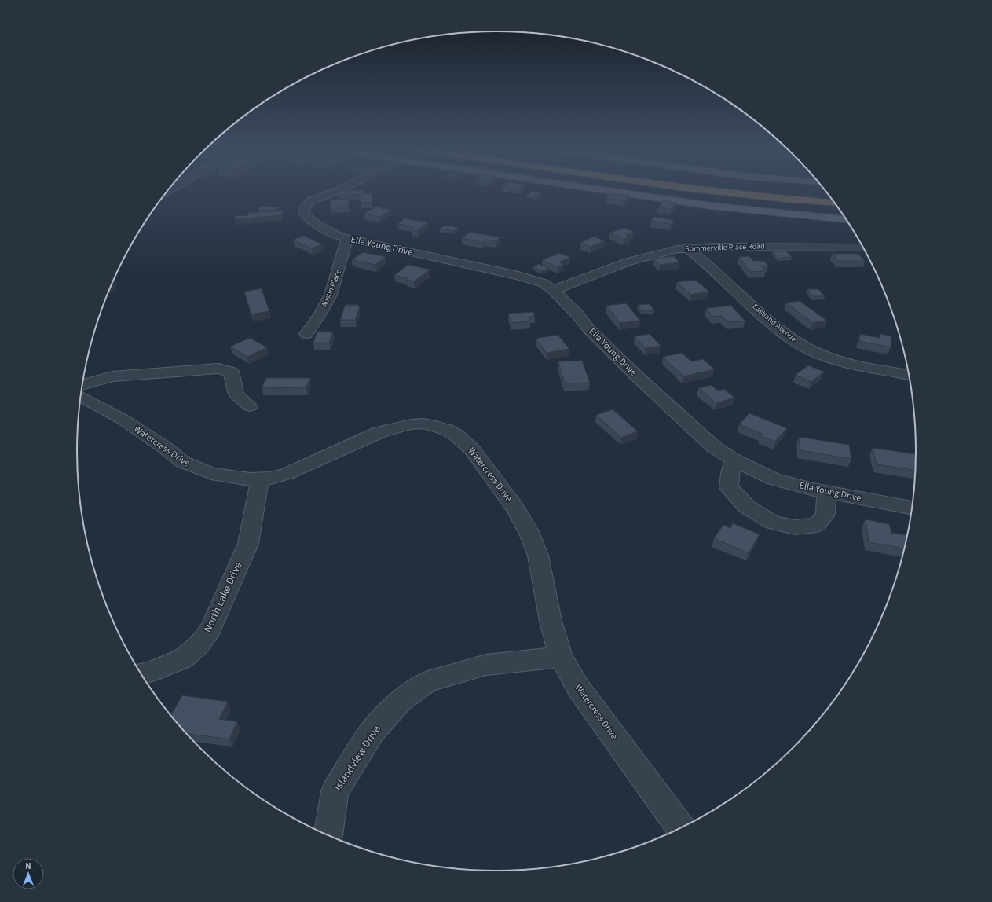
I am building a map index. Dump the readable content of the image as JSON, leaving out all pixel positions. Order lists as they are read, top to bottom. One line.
{"streets":{"street":["Ella Young Drive","Sommerville Place Road","Austin Place","Eastland Avenue","Watercress Drive","North Lake Drive","Islandview Drive"]},"crossings":[["Ella Young Drive","Sommerville Place Road"],["Ella Young Drive","Austin Place"],["Sommerville Place Road","Eastland Avenue"],["Watercress Drive","North Lake Drive"],["Watercress Drive","Islandview Drive"]],"north":"top"}
